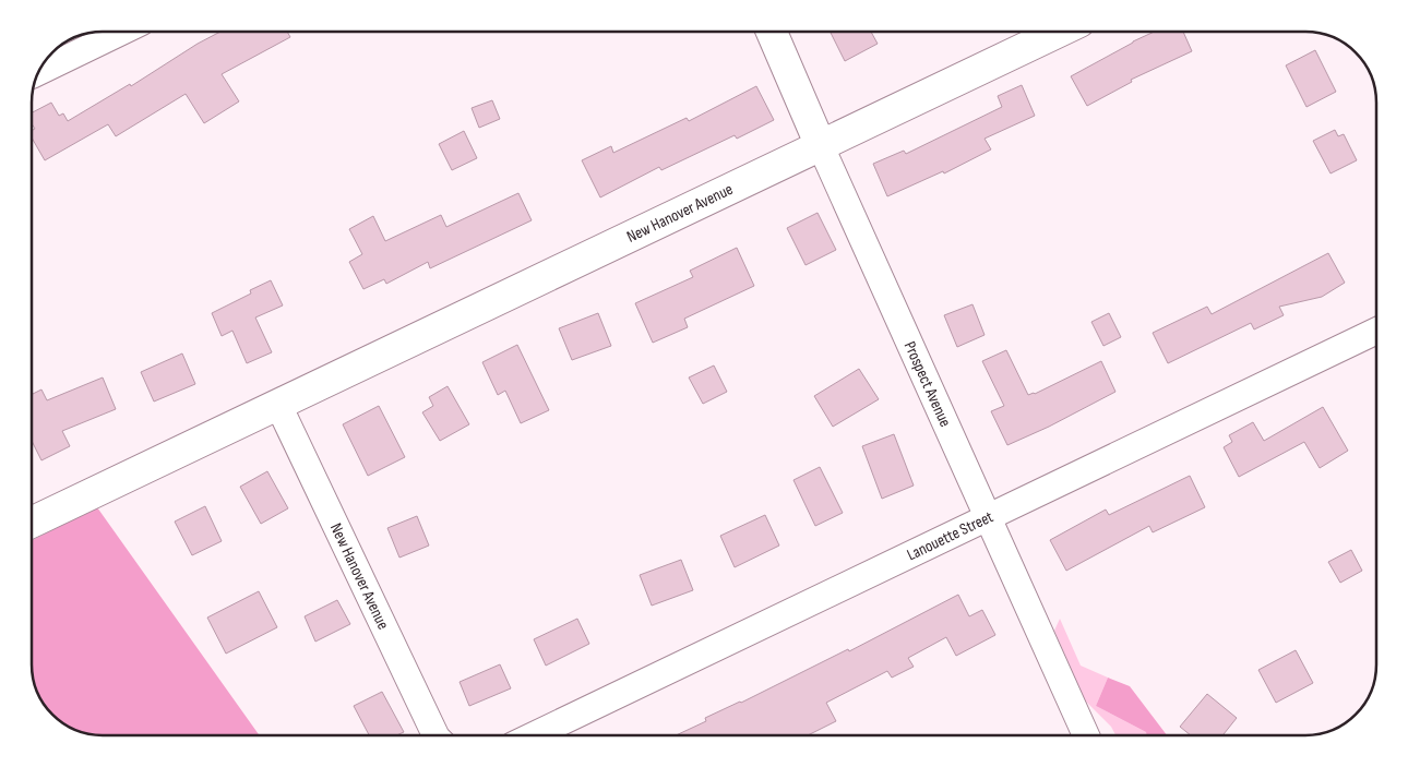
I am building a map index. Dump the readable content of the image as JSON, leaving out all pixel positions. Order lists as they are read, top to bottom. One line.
{"streets":{"main road":["New Hanover Avenue","Prospect Avenue"],"street":["Lanouette Street"]},"crossings":[["New Hanover Avenue","Prospect Avenue"],["Prospect Avenue","Lanouette Street"]]}
